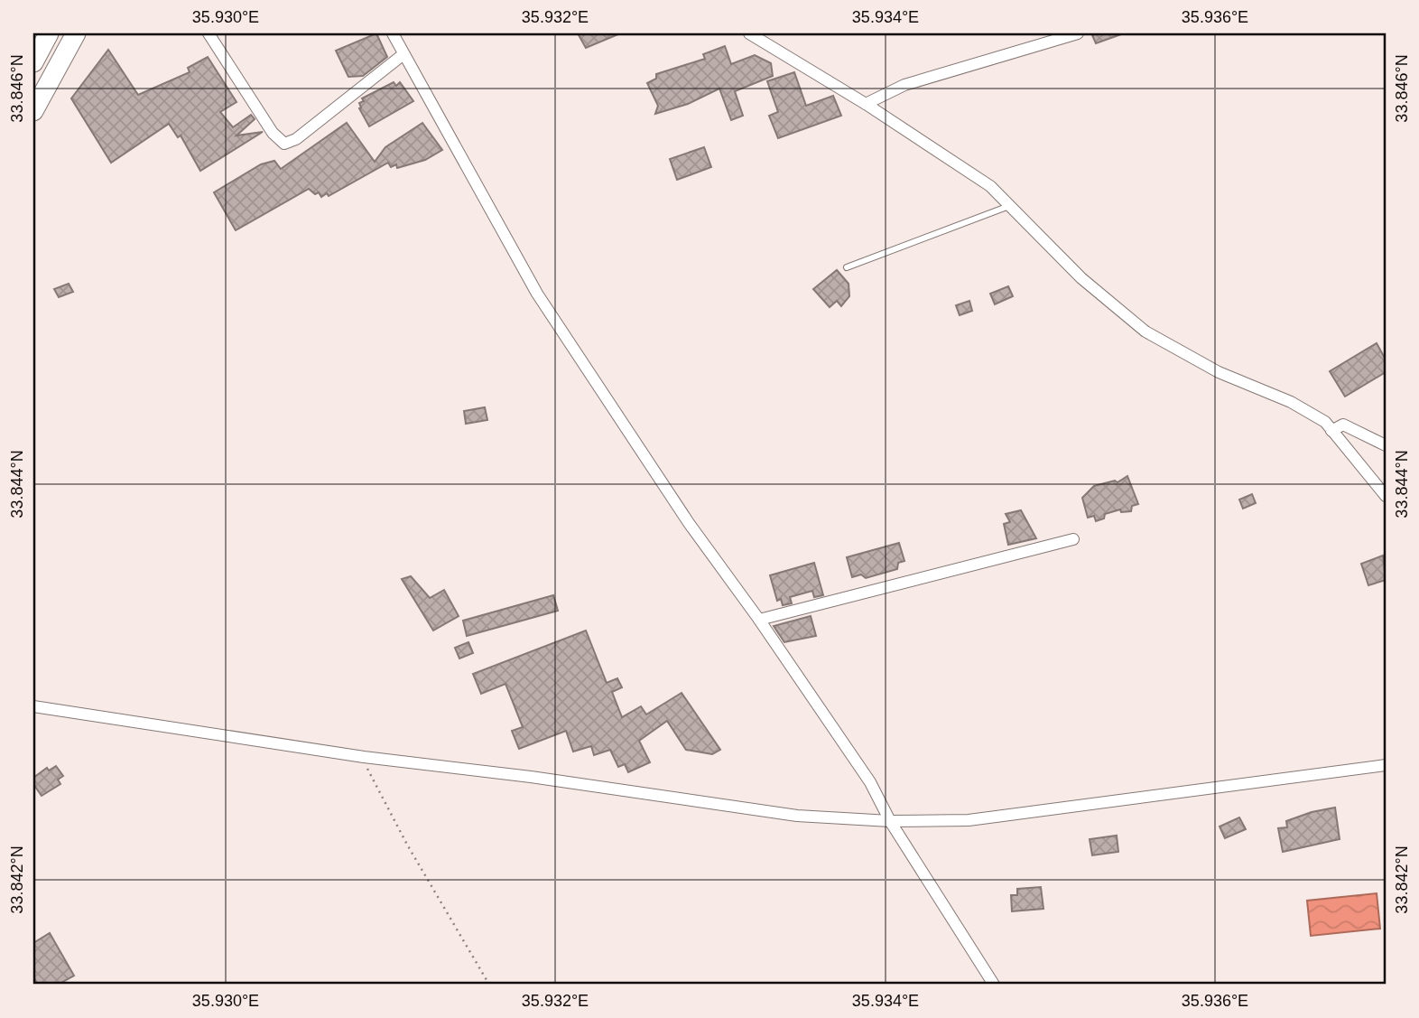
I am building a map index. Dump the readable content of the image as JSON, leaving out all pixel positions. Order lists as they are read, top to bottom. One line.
{"coordinates":["35.930°E","35.932°E","35.934°E","35.936°E","33.846°N","33.844°N","33.842°N"]}
